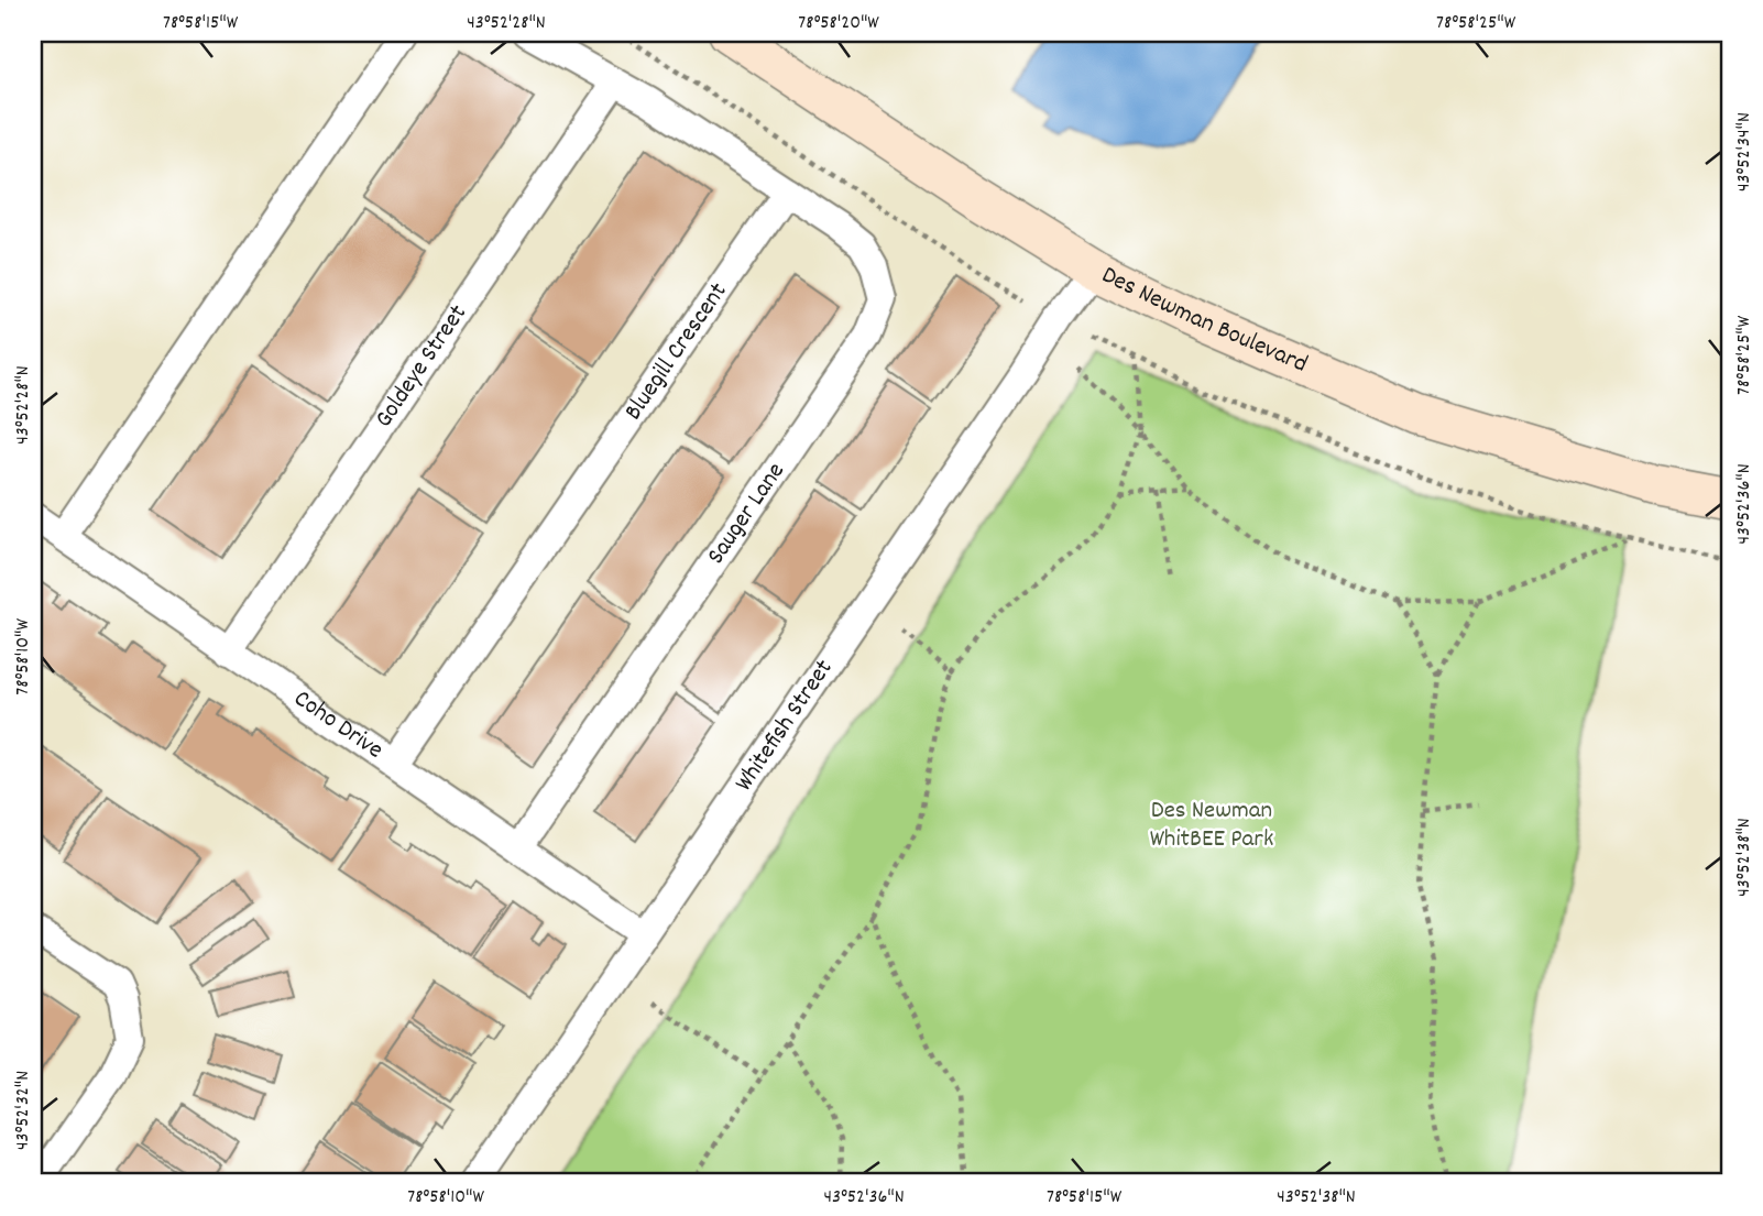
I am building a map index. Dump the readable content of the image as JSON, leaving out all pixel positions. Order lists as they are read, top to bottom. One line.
{"streets":{"street":["Des Newman Boulevard","Bluegill Crescent","Goldeye Street","Sauger Lane","Coho Drive","Whitefish Street"]},"crossings":[["Des Newman Boulevard","Whitefish Street"],["Bluegill Crescent","Sauger Lane"],["Bluegill Crescent","Coho Drive"],["Goldeye Street","Coho Drive"],["Sauger Lane","Coho Drive"],["Coho Drive","Whitefish Street"]],"parks":["Des Newman WhitBEE Park"],"coordinates":["78°58'15\"W","43°52'28\"N","78°58'20\"W","78°58'25\"W","43°52'34\"N","43°52'36\"N","78°58'10\"W","43°52'38\"N","43°52'32\"N"]}
